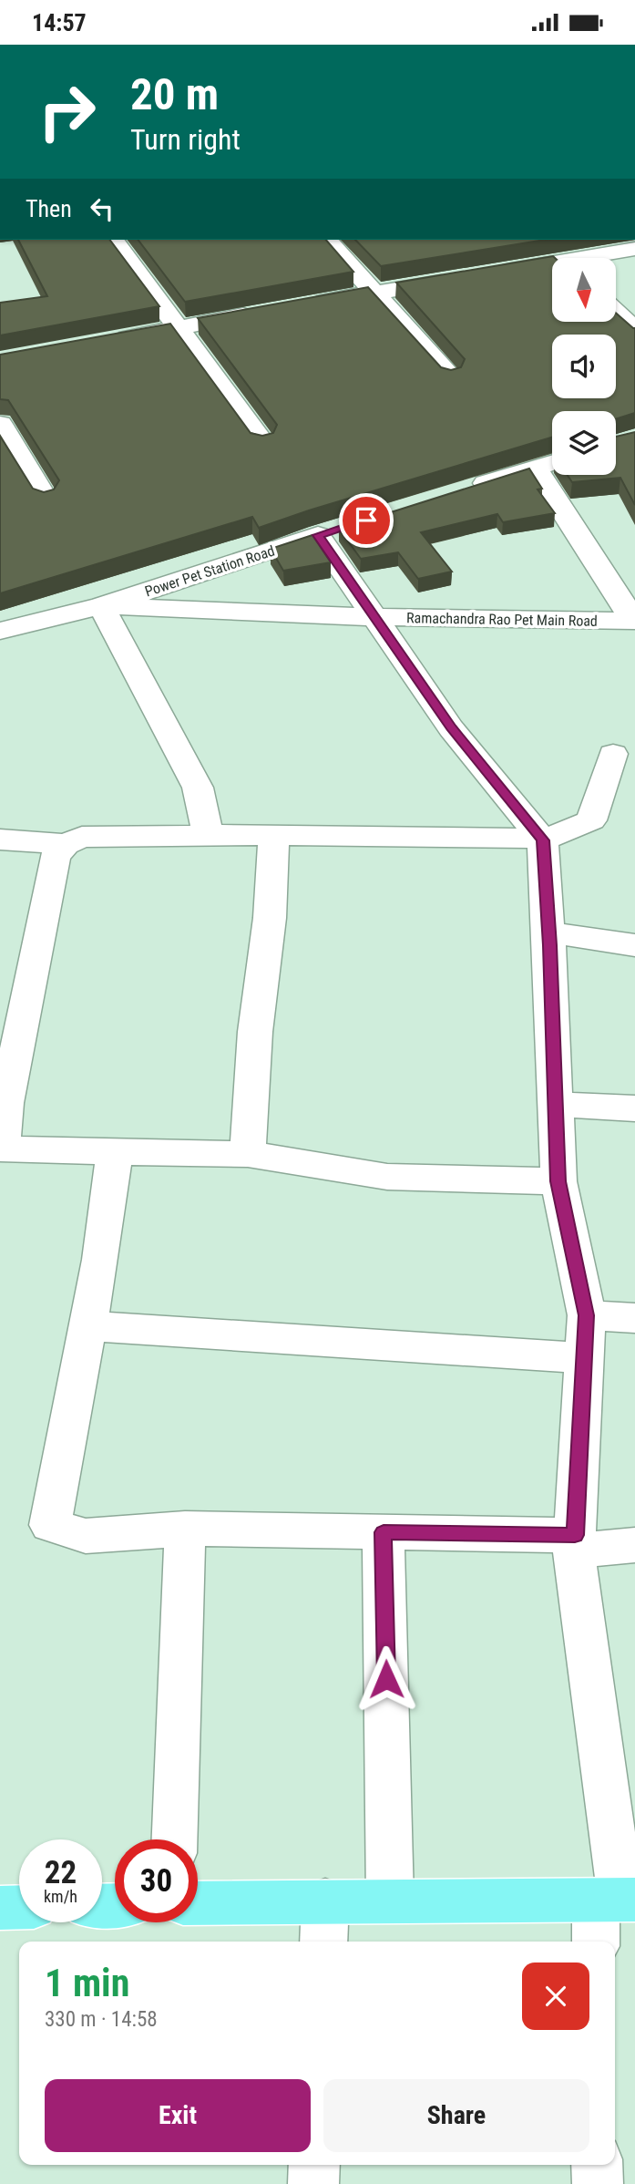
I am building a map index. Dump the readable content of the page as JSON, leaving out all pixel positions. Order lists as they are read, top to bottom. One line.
{"streets":{"street":["Power Pet Station Road","Ramachandra Rao Pet Main Road"]},"crossings":[["Power Pet Station Road","Ramachandra Rao Pet Main Road"]],"north":"bottom","page":{"status":"14:57","turn":["20 m","Turn right"],"then":"Then","speed":"22 km/h","limit":"30","heading":["1 min","330 m · 14:58"],"buttons":["Exit","Share"]}}
